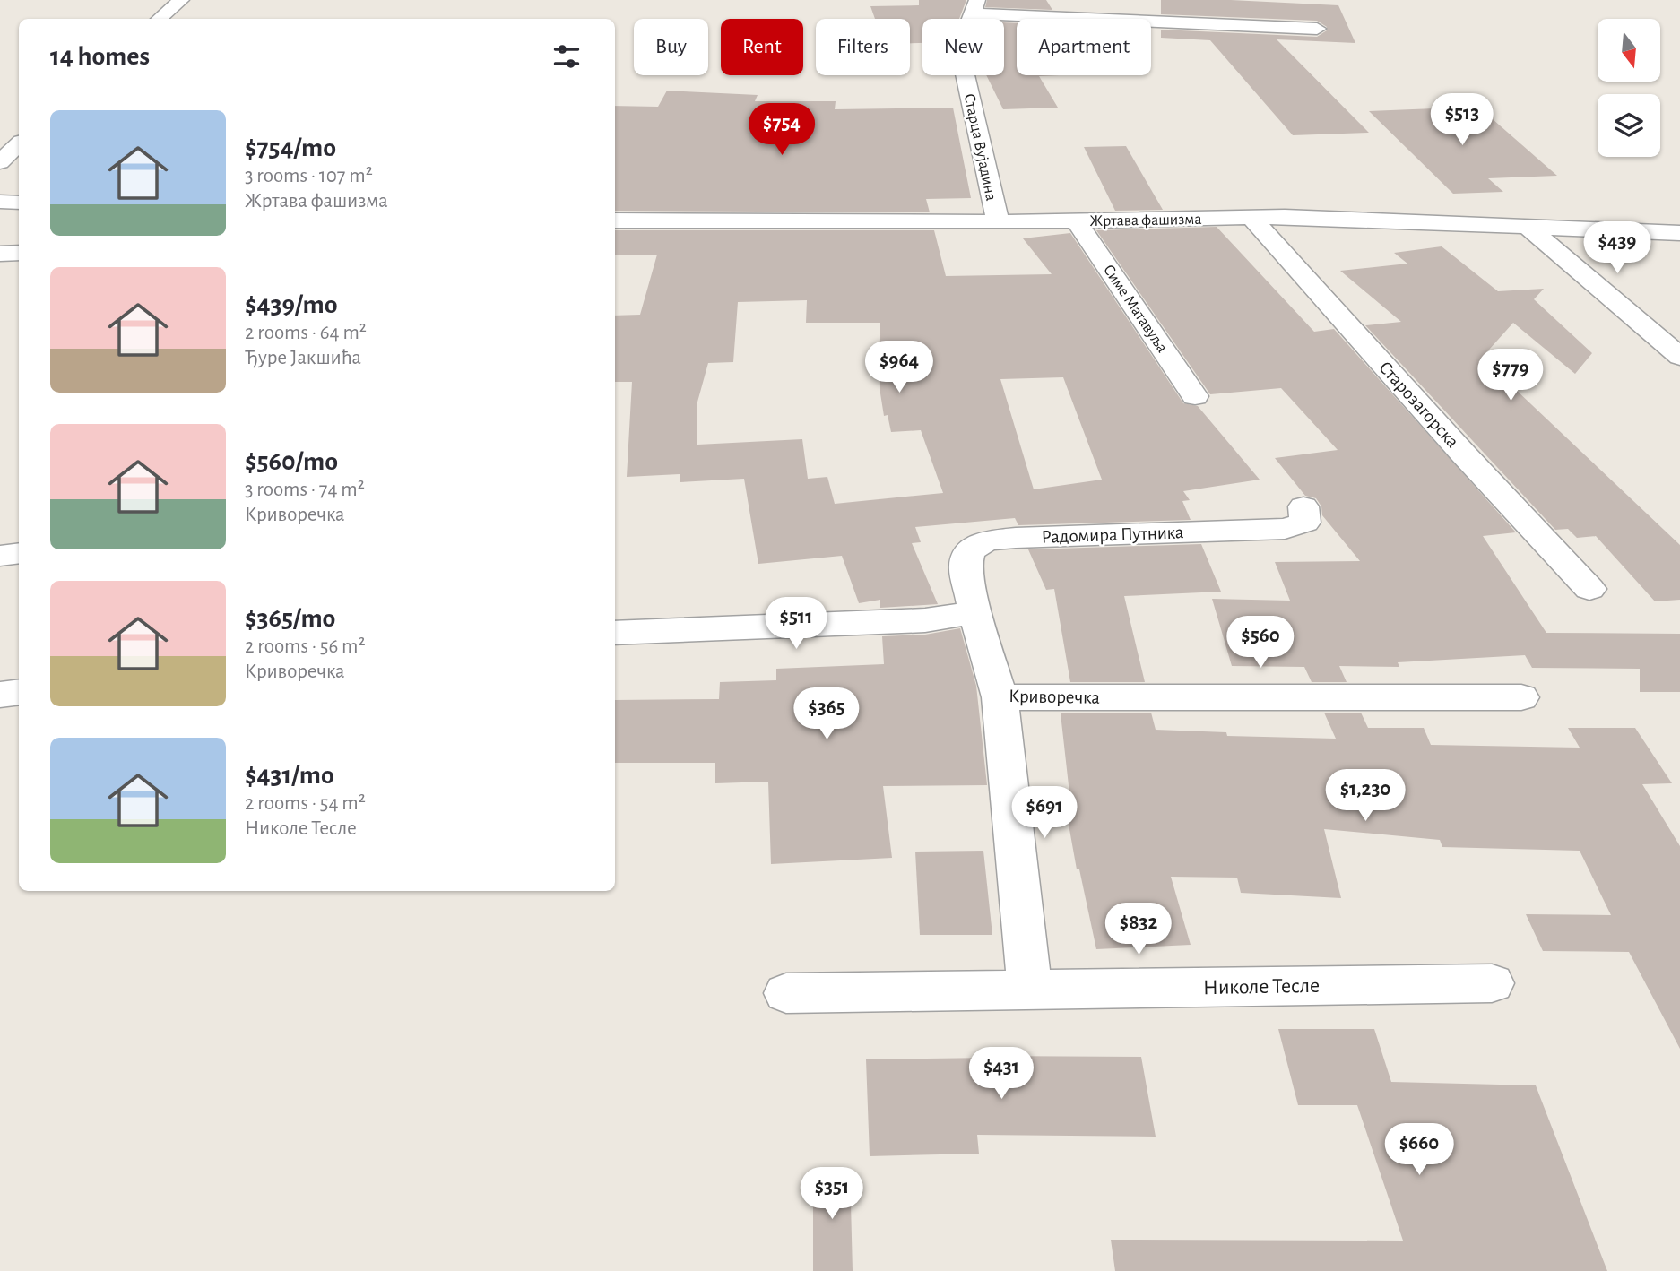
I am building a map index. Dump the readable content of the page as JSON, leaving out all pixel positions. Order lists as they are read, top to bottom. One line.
{"streets":{"street":["Старца Вујадина","Жртава фашизма","Симе Матавуља","Старозагорска","Радомира Путника","Криворечка","Николе Тесле"]},"crossings":[["Старца Вујадина","Жртава фашизма"],["Жртава фашизма","Симе Матавуља"],["Жртава фашизма","Старозагорска"],["Радомира Путника","Криворечка"]],"north":"bottom","page":{"chip":["Buy","Rent","Filters","New","Apartment"],"heading":"14 homes","price":["$513","$754","$439","$964","$779","$511","$560","$365","$1,230","$691","$832","$431","$660","$351"],"list":[{"name":"$754/mo","note":"3 rooms · 107 m² · Жртава фашизма"},{"name":"$439/mo","note":"2 rooms · 64 m² · Ђуре Јакшића"},{"name":"$560/mo","note":"3 rooms · 74 m² · Криворечка"},{"name":"$365/mo","note":"2 rooms · 56 m² · Криворечка"},{"name":"$431/mo","note":"2 rooms · 54 m² · Николе Тесле"}]}}
